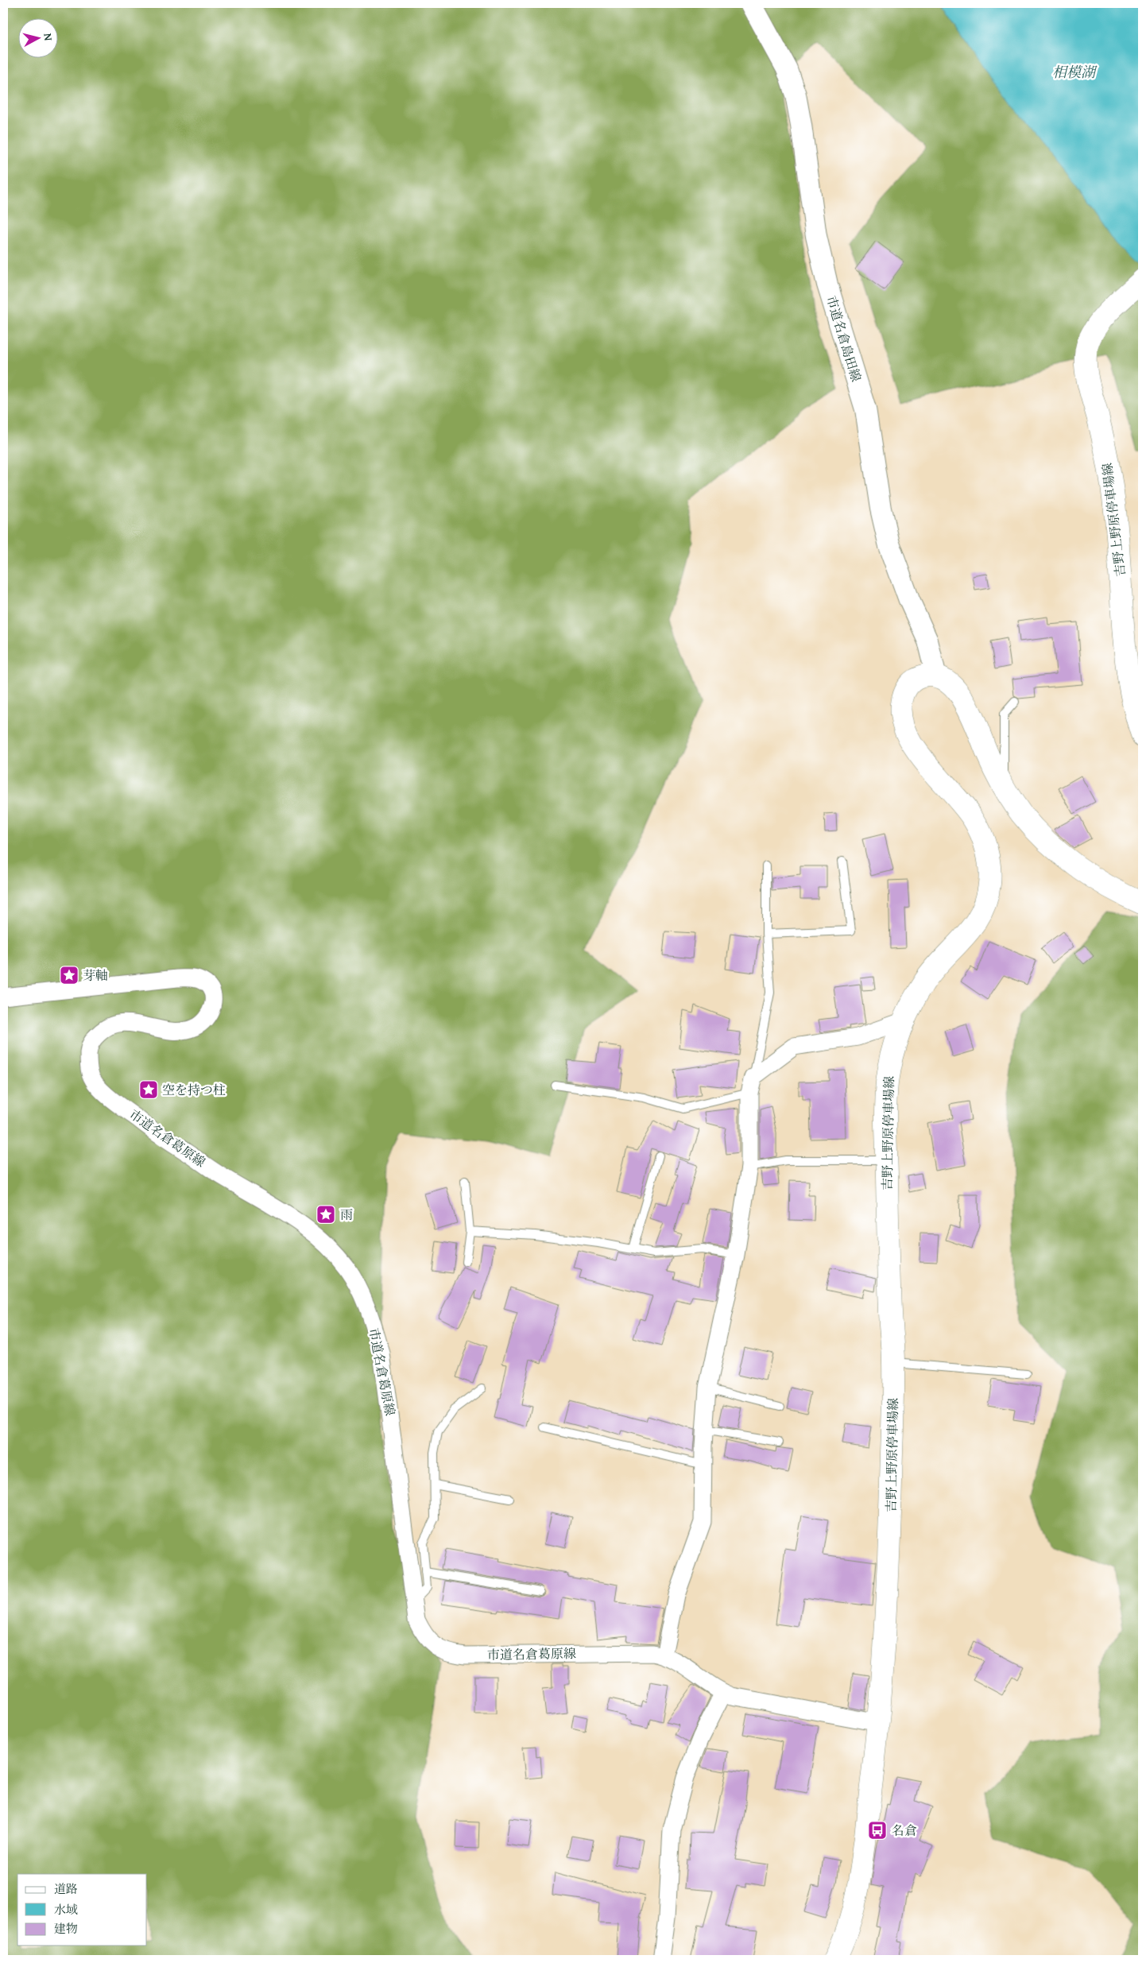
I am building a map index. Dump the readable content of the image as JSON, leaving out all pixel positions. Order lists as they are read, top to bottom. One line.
{"streets":{"main road":["吉野上野原停車場線"],"street":["市道名倉島田線","市道名倉葛原線"]},"crossings":[["市道名倉島田線","吉野上野原停車場線"],["吉野上野原停車場線","市道名倉葛原線"]],"water":["相模湖"],"places":{"place":["芽軸","空を持つ柱","雨"],"bus stop":["名倉"]},"legend":["道路","水域","建物"],"north":"right"}
